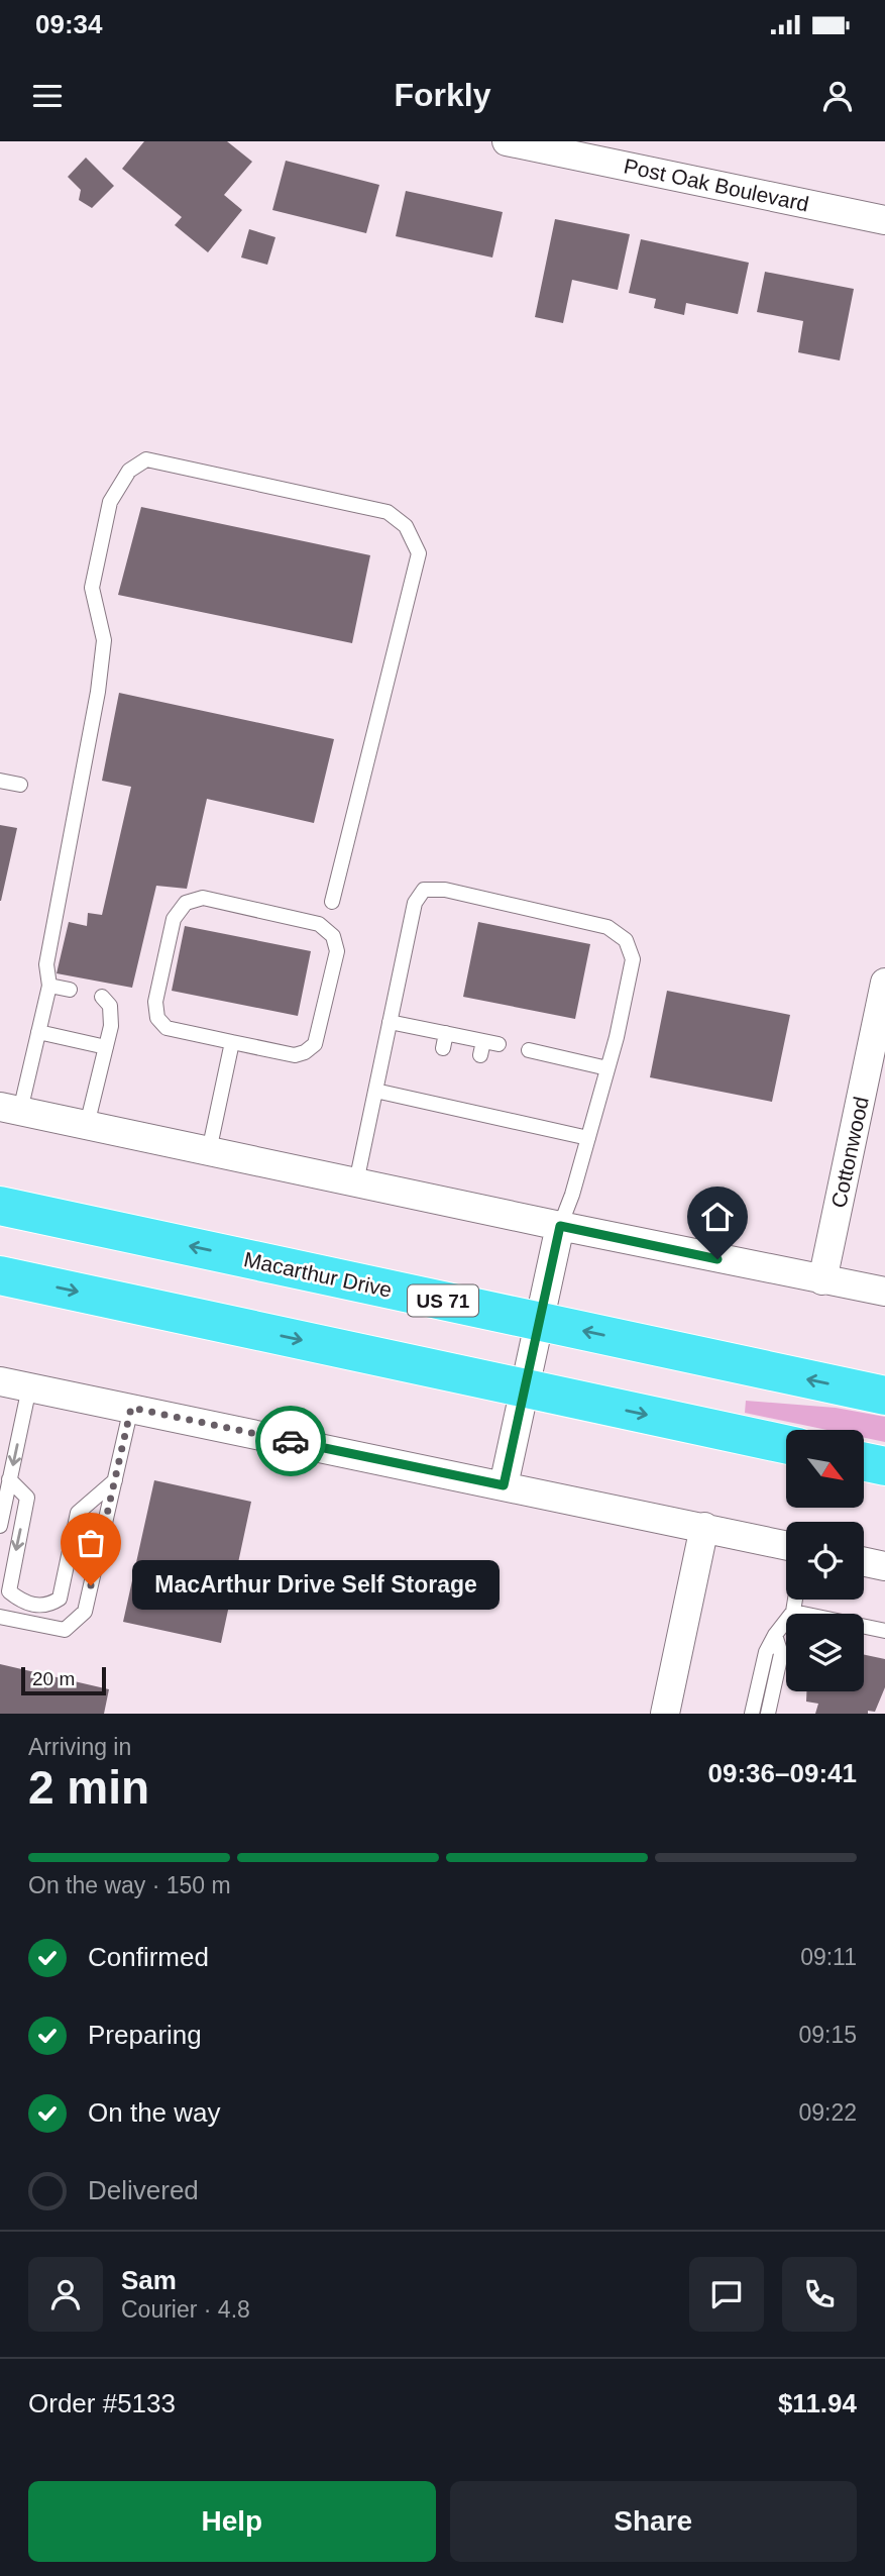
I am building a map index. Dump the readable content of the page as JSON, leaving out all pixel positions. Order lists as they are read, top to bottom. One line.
{"streets":{"highway":["Macarthur Drive","US 71"],"street":["Post Oak Boulevard","Cottonwood"]},"places":["MacArthur Drive Self Storage"],"scale_bar":"20 m","north":"bottom right","page":{"status":"09:34","header":"Forkly","bubble":"MacArthur Drive Self Storage","scale":"20 m","heading":["2 min","Arriving in","09:36–09:41"],"panel":["Sam","Courier · 4.8","Order #5133","$11.94"],"bar":"On the way · 150 m","list":[["Confirmed","09:11"],["Preparing","09:15"],["On the way","09:22"],"Delivered"],"buttons":["Help","Share"]}}
